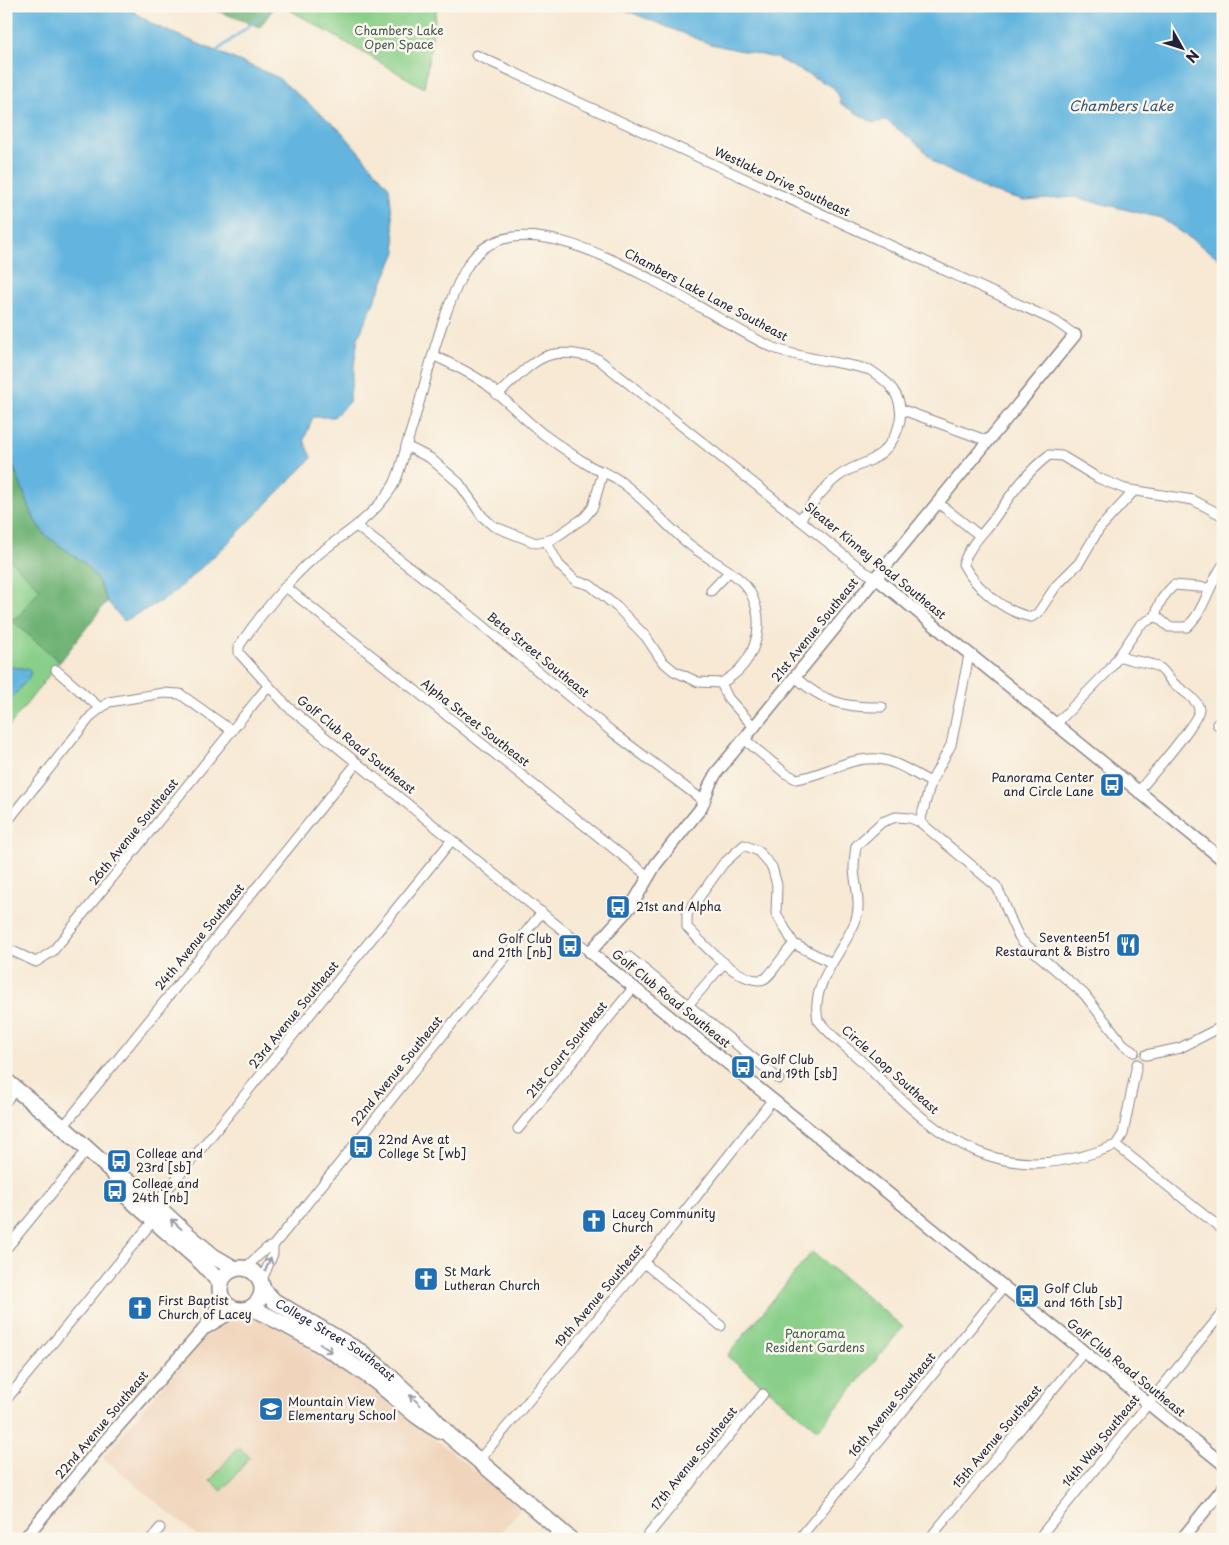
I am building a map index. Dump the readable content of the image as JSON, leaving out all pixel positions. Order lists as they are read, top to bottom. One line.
{"streets":{"main road":["College Street Southeast"],"street":["Westlake Drive Southeast","Chambers Lake Lane Southeast","Sleater Kinney Road Southeast","21st Avenue Southeast","Beta Street Southeast","Alpha Street Southeast","Golf Club Road Southeast","26th Avenue Southeast","24th Avenue Southeast","23rd Avenue Southeast","21st Court Southeast","Circle Loop Southeast","22nd Avenue Southeast","19th Avenue Southeast","16th Avenue Southeast","15th Avenue Southeast","14th Way Southeast","17th Avenue Southeast"]},"crossings":[["Westlake Drive Southeast","21st Avenue Southeast"],["Chambers Lake Lane Southeast","Beta Street Southeast"],["Chambers Lake Lane Southeast","Alpha Street Southeast"],["Chambers Lake Lane Southeast","Golf Club Road Southeast"],["Sleater Kinney Road Southeast","21st Avenue Southeast"],["21st Avenue Southeast","Beta Street Southeast"],["21st Avenue Southeast","Alpha Street Southeast"],["21st Avenue Southeast","Golf Club Road Southeast"],["Alpha Street Southeast","Golf Club Road Southeast"],["Golf Club Road Southeast","26th Avenue Southeast"],["Golf Club Road Southeast","24th Avenue Southeast"],["Golf Club Road Southeast","23rd Avenue Southeast"],["Golf Club Road Southeast","21st Court Southeast"],["Golf Club Road Southeast","22nd Avenue Southeast"],["Golf Club Road Southeast","19th Avenue Southeast"],["Golf Club Road Southeast","16th Avenue Southeast"],["Golf Club Road Southeast","15th Avenue Southeast"],["Golf Club Road Southeast","14th Way Southeast"],["22nd Avenue Southeast","College Street Southeast"],["19th Avenue Southeast","College Street Southeast"]],"water":["Chambers Lake"],"parks":["Chambers Lake Open Space","Panorama Resident Gardens"],"places":{"bus stop":["Panorama Center and Circle Lane","21st and Alpha","Golf Club and 21th [nb]","Golf Club and 19th [sb]","22nd Ave at College St [wb]","College and 23rd [sb]","College and 24th [nb]","Golf Club and 16th [sb]"],"restaurant":["Seventeen51 Restaurant & Bistro"],"church":["Lacey Community Church","St Mark Lutheran Church","First Baptist Church of Lacey"],"school or university":["Mountain View Elementary School"]},"north":"bottom right"}
